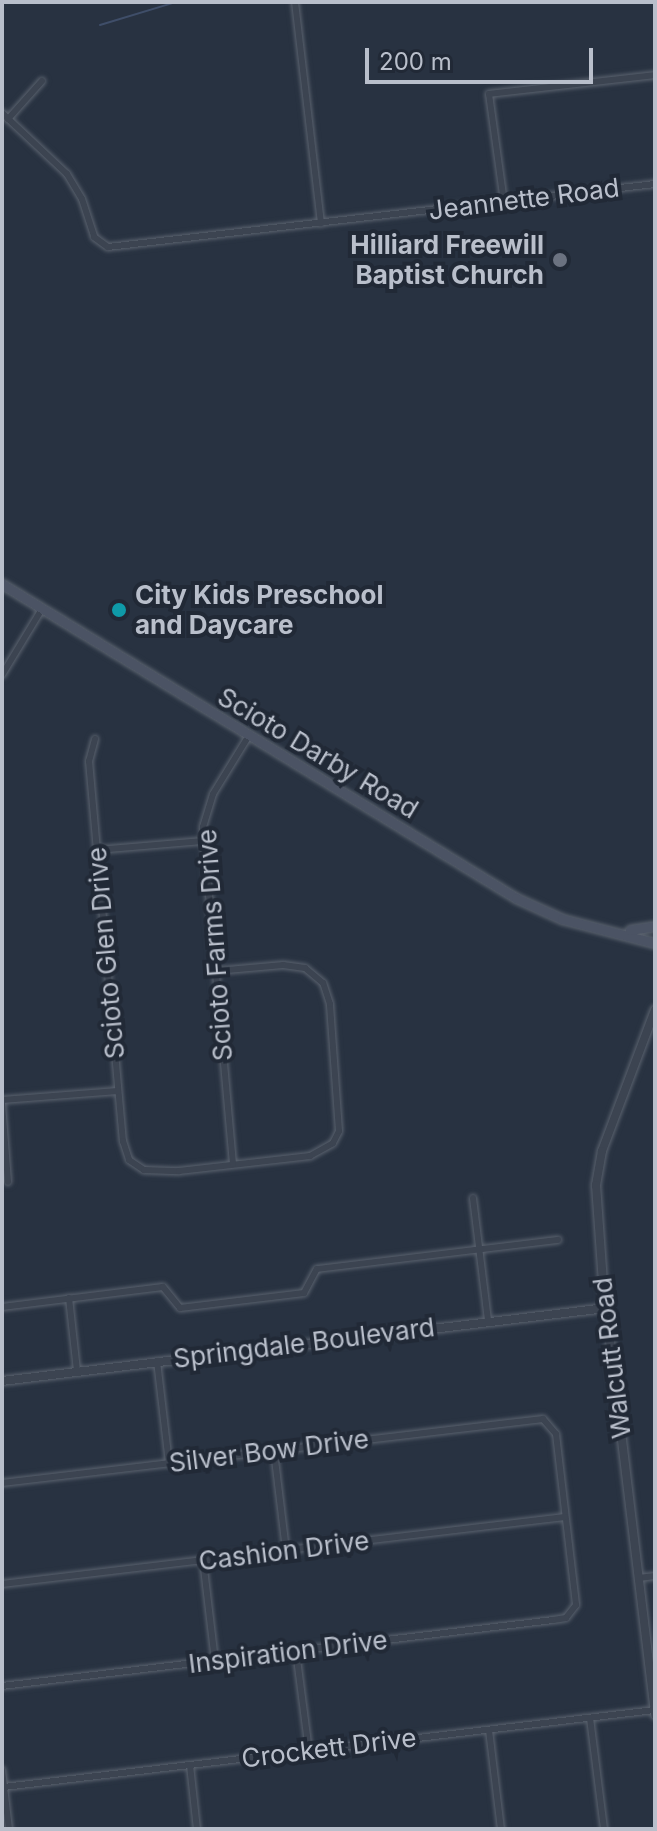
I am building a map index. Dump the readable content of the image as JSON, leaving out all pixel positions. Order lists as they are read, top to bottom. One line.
{"streets":{"main road":["Scioto Darby Road"],"street":["Jeannette Road","Scioto Farms Drive","Scioto Glen Drive","Springdale Boulevard","Walcutt Road","Silver Bow Drive","Cashion Drive","Inspiration Drive","Crockett Drive"]},"crossings":[["Scioto Darby Road","Scioto Farms Drive"],["Scioto Farms Drive","Scioto Glen Drive"],["Springdale Boulevard","Walcutt Road"],["Walcutt Road","Crockett Drive"],["Silver Bow Drive","Cashion Drive"],["Silver Bow Drive","Inspiration Drive"],["Cashion Drive","Inspiration Drive"]],"places":["Hilliard Freewill Baptist Church","City Kids Preschool and Daycare"],"scale_bar":"200 m"}
